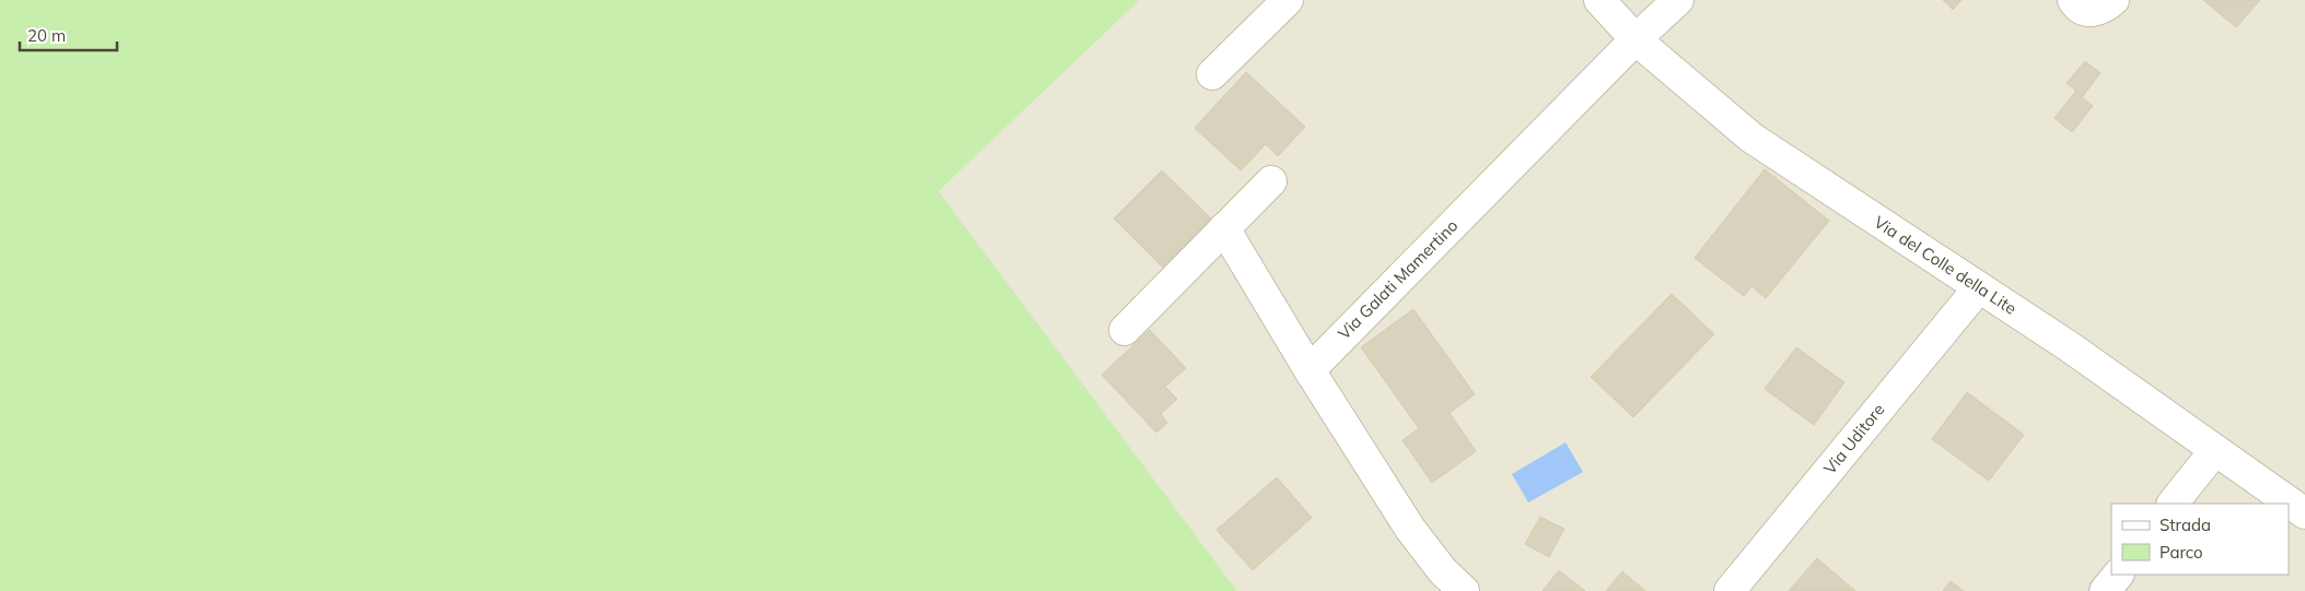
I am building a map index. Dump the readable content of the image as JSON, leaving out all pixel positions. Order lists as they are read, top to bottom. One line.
{"streets":{"street":["Via del Colle della Lite","Via Galati Mamertino","Via Uditore"]},"crossings":[["Via del Colle della Lite","Via Galati Mamertino"],["Via del Colle della Lite","Via Uditore"]],"legend":["Strada","Parco"],"scale_bar":"20 m"}
